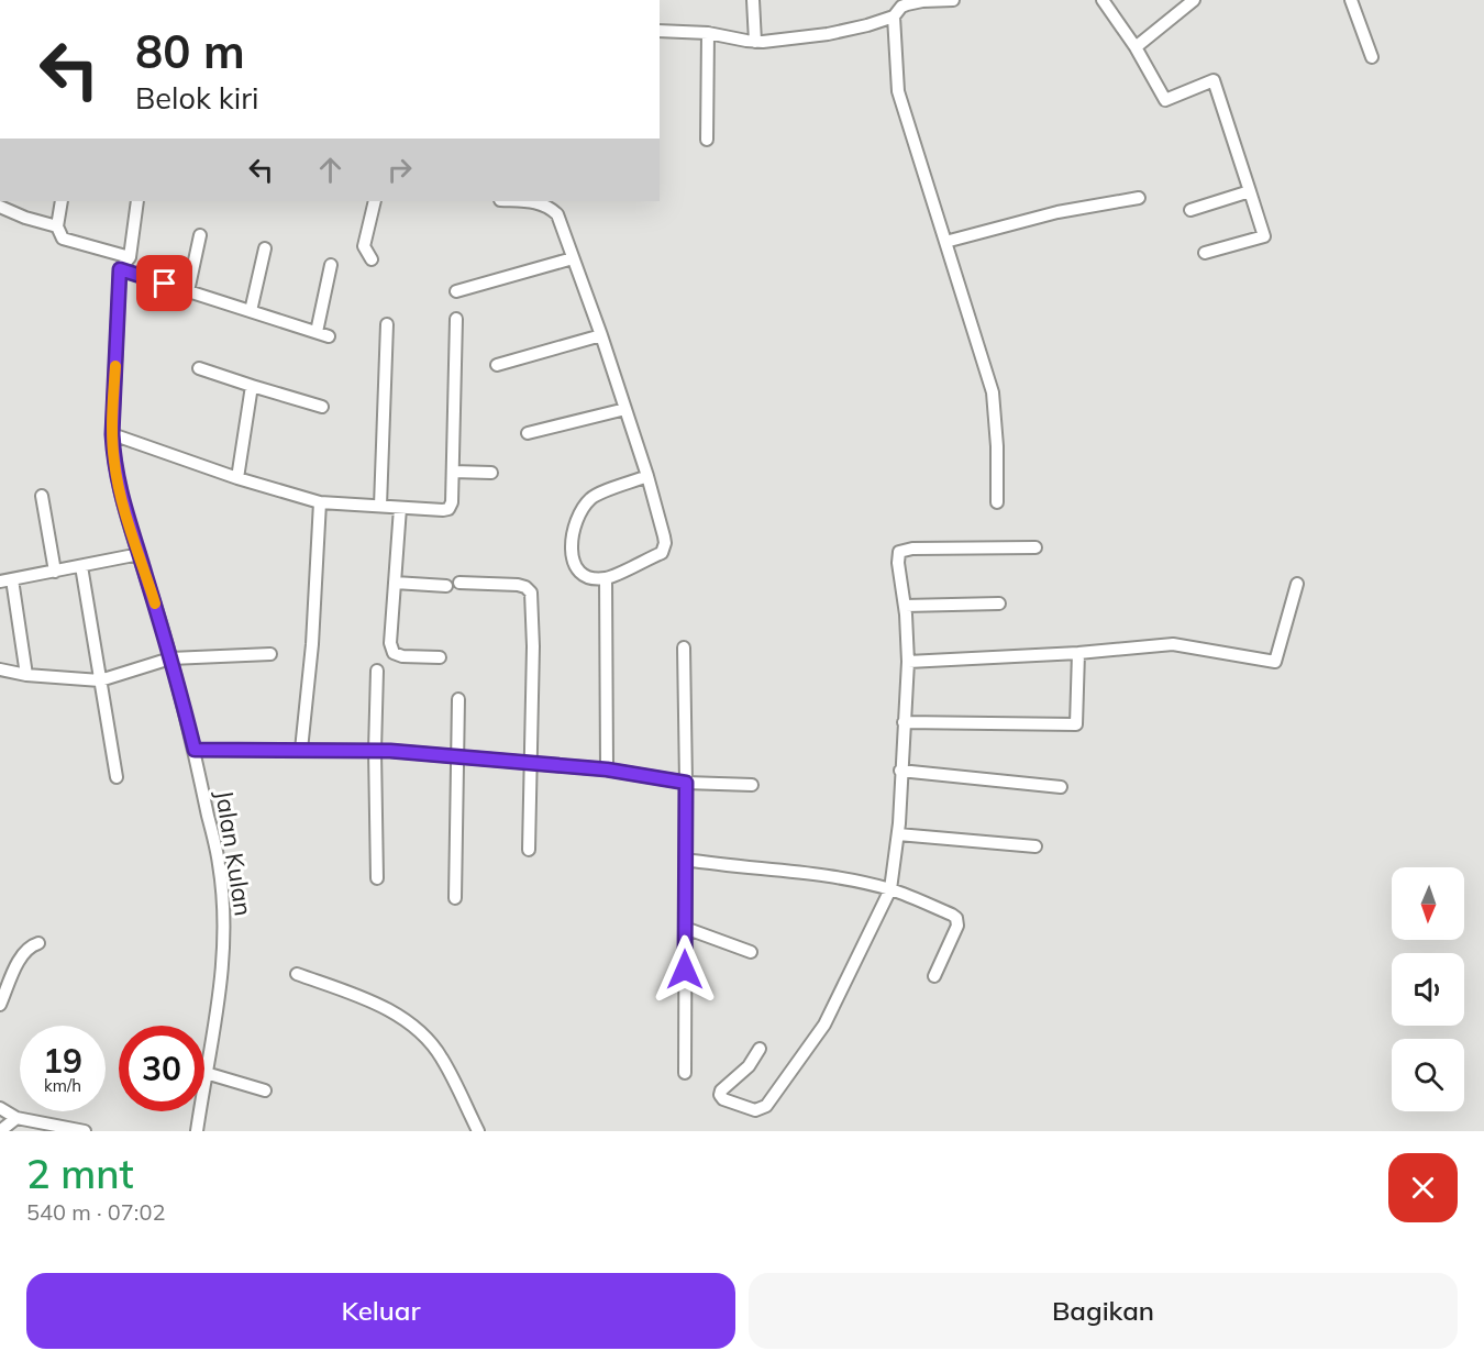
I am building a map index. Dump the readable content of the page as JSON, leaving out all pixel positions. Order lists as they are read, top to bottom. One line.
{"streets":{"street":["Jalan Kulan"]},"north":"bottom","page":{"turn":["80 m","Belok kiri"],"speed":"19 km/h","limit":"30","heading":["2 mnt","540 m · 07:02"],"buttons":["Keluar","Bagikan"]}}
